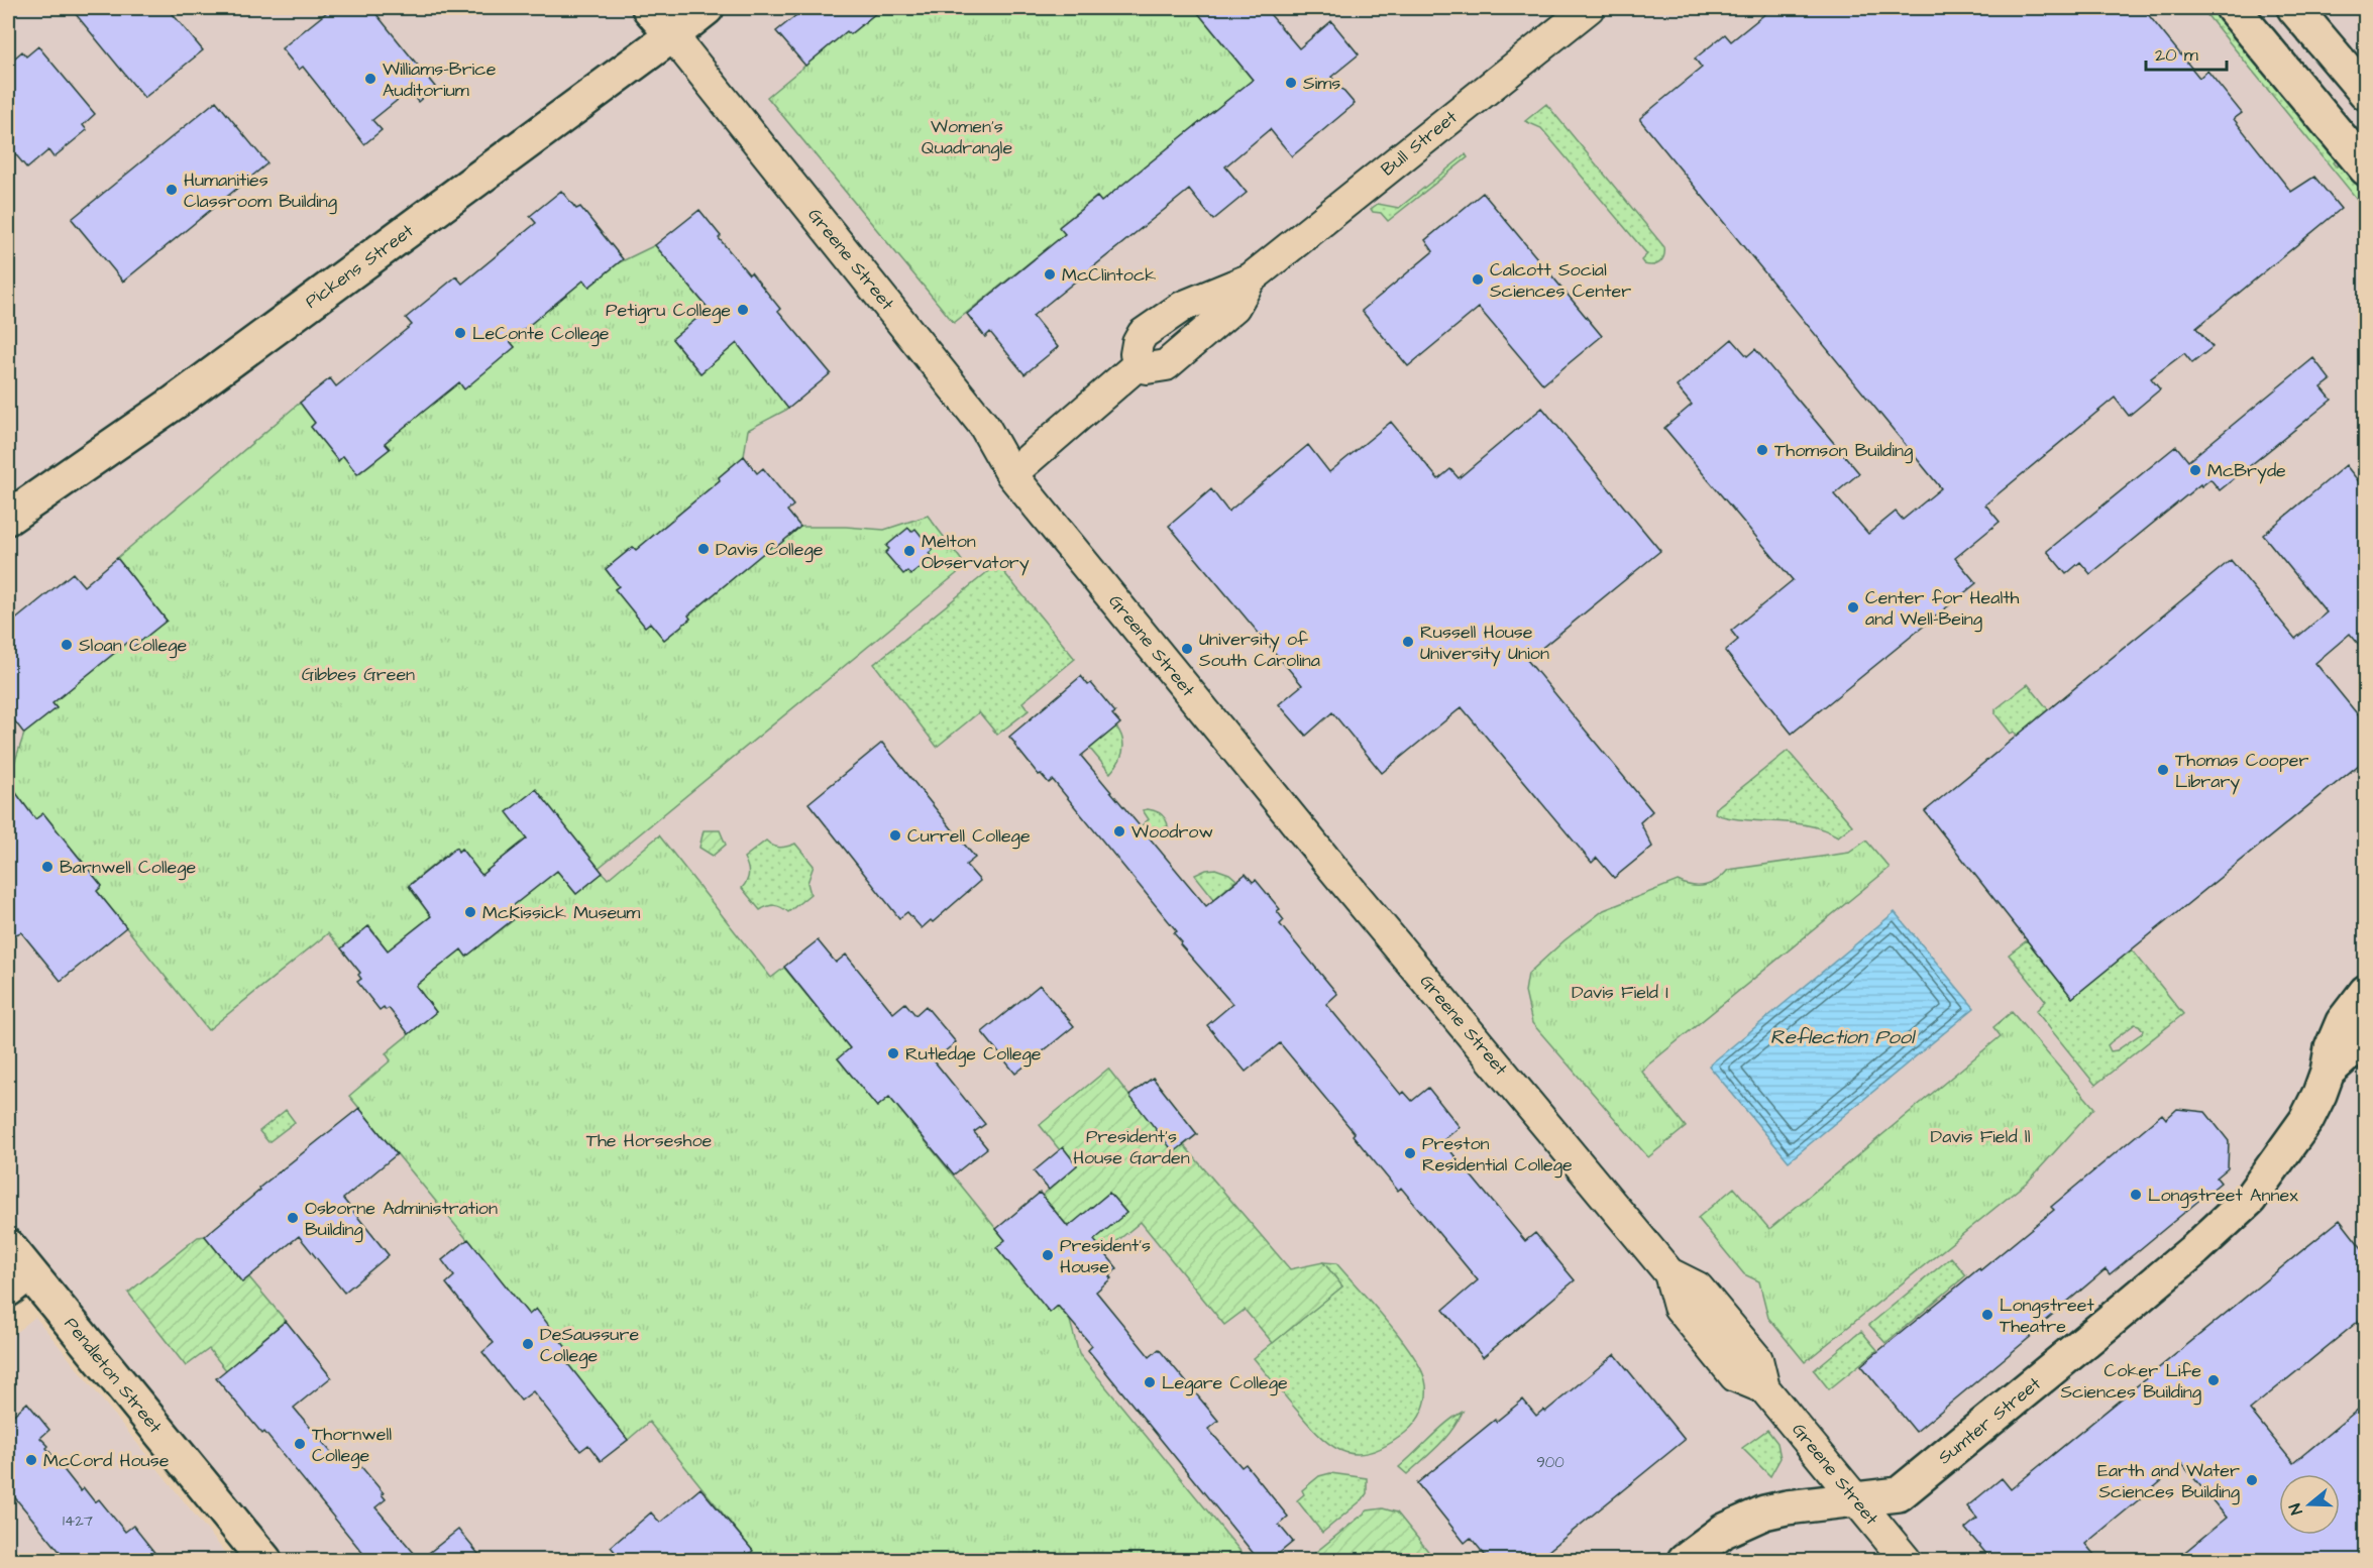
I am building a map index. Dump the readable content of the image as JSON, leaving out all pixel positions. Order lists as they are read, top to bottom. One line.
{"streets":{"street":["Bull Street","Greene Street","Pickens Street","Pendleton Street","Sumter Street"]},"crossings":[["Bull Street","Greene Street"],["Greene Street","Pickens Street"],["Greene Street","Sumter Street"]],"water":["Reflection Pool"],"parks":["Women's Quadrangle","Gibbes Green","Davis Field I","President's House Garden","Davis Field ll","The Horseshoe"],"places":["Williams-Brice Auditorium","Sims","Humanities Classroom Building","McClintock","Calcott Social Sciences Center","Petigru College","LeConte College","Thomson Building","McBryde","Davis College","Melton Observatory","Center for Health and Well-Being","Russell House University Union","Sloan College","University of South Carolina","Thomas Cooper Library","Woodrow","Currell College","Barnwell College","McKissick Museum","Rutledge College","Preston Residential College","Longstreet Annex","Osborne Administration Building","President's House","Longstreet Theatre","DeSaussure College","Coker Life Sciences Building","Legare College","Thornwell College","McCord House","Earth and Water Sciences Building"],"house_numbers":["900","1427"],"scale_bar":"20 m","north":"left"}
